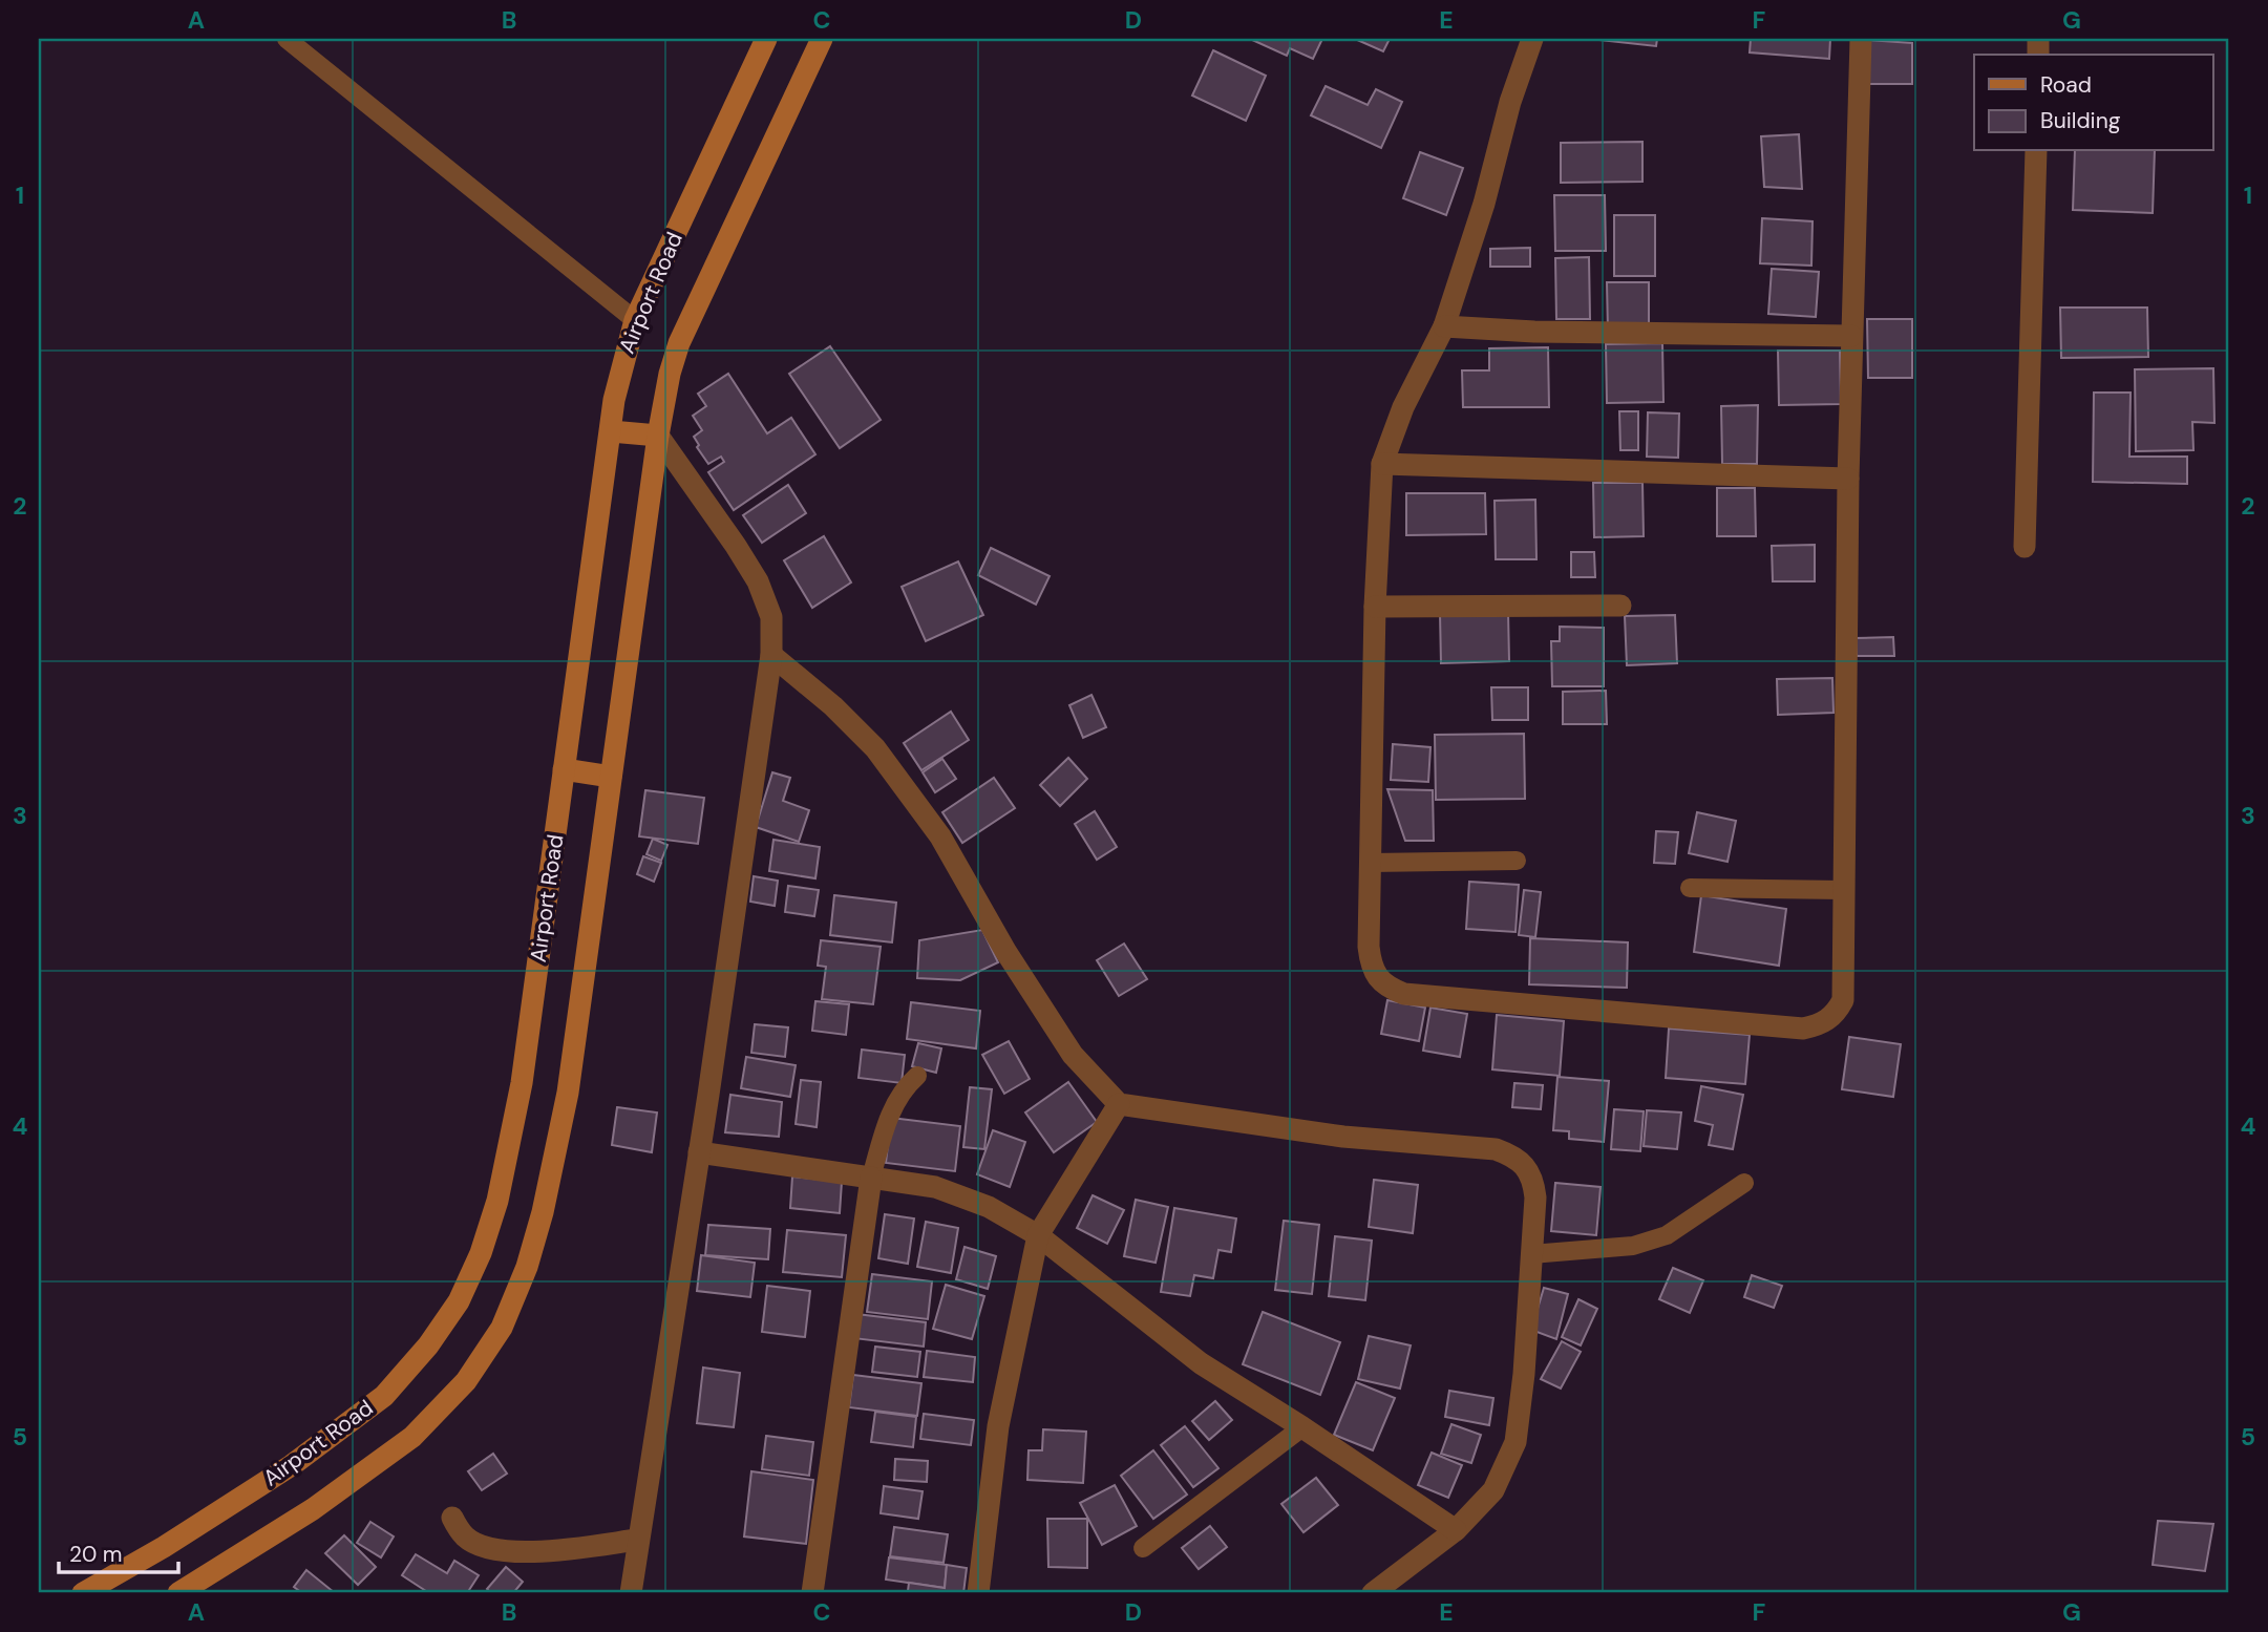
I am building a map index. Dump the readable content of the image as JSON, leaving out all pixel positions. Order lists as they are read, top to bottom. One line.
{"streets":{"main road":["Airport Road"]},"legend":["Road","Building"],"scale_bar":"20 m","grid":{"columns":["A","B","C","D","E","F","G"],"rows":["1","2","3","4","5"]}}
